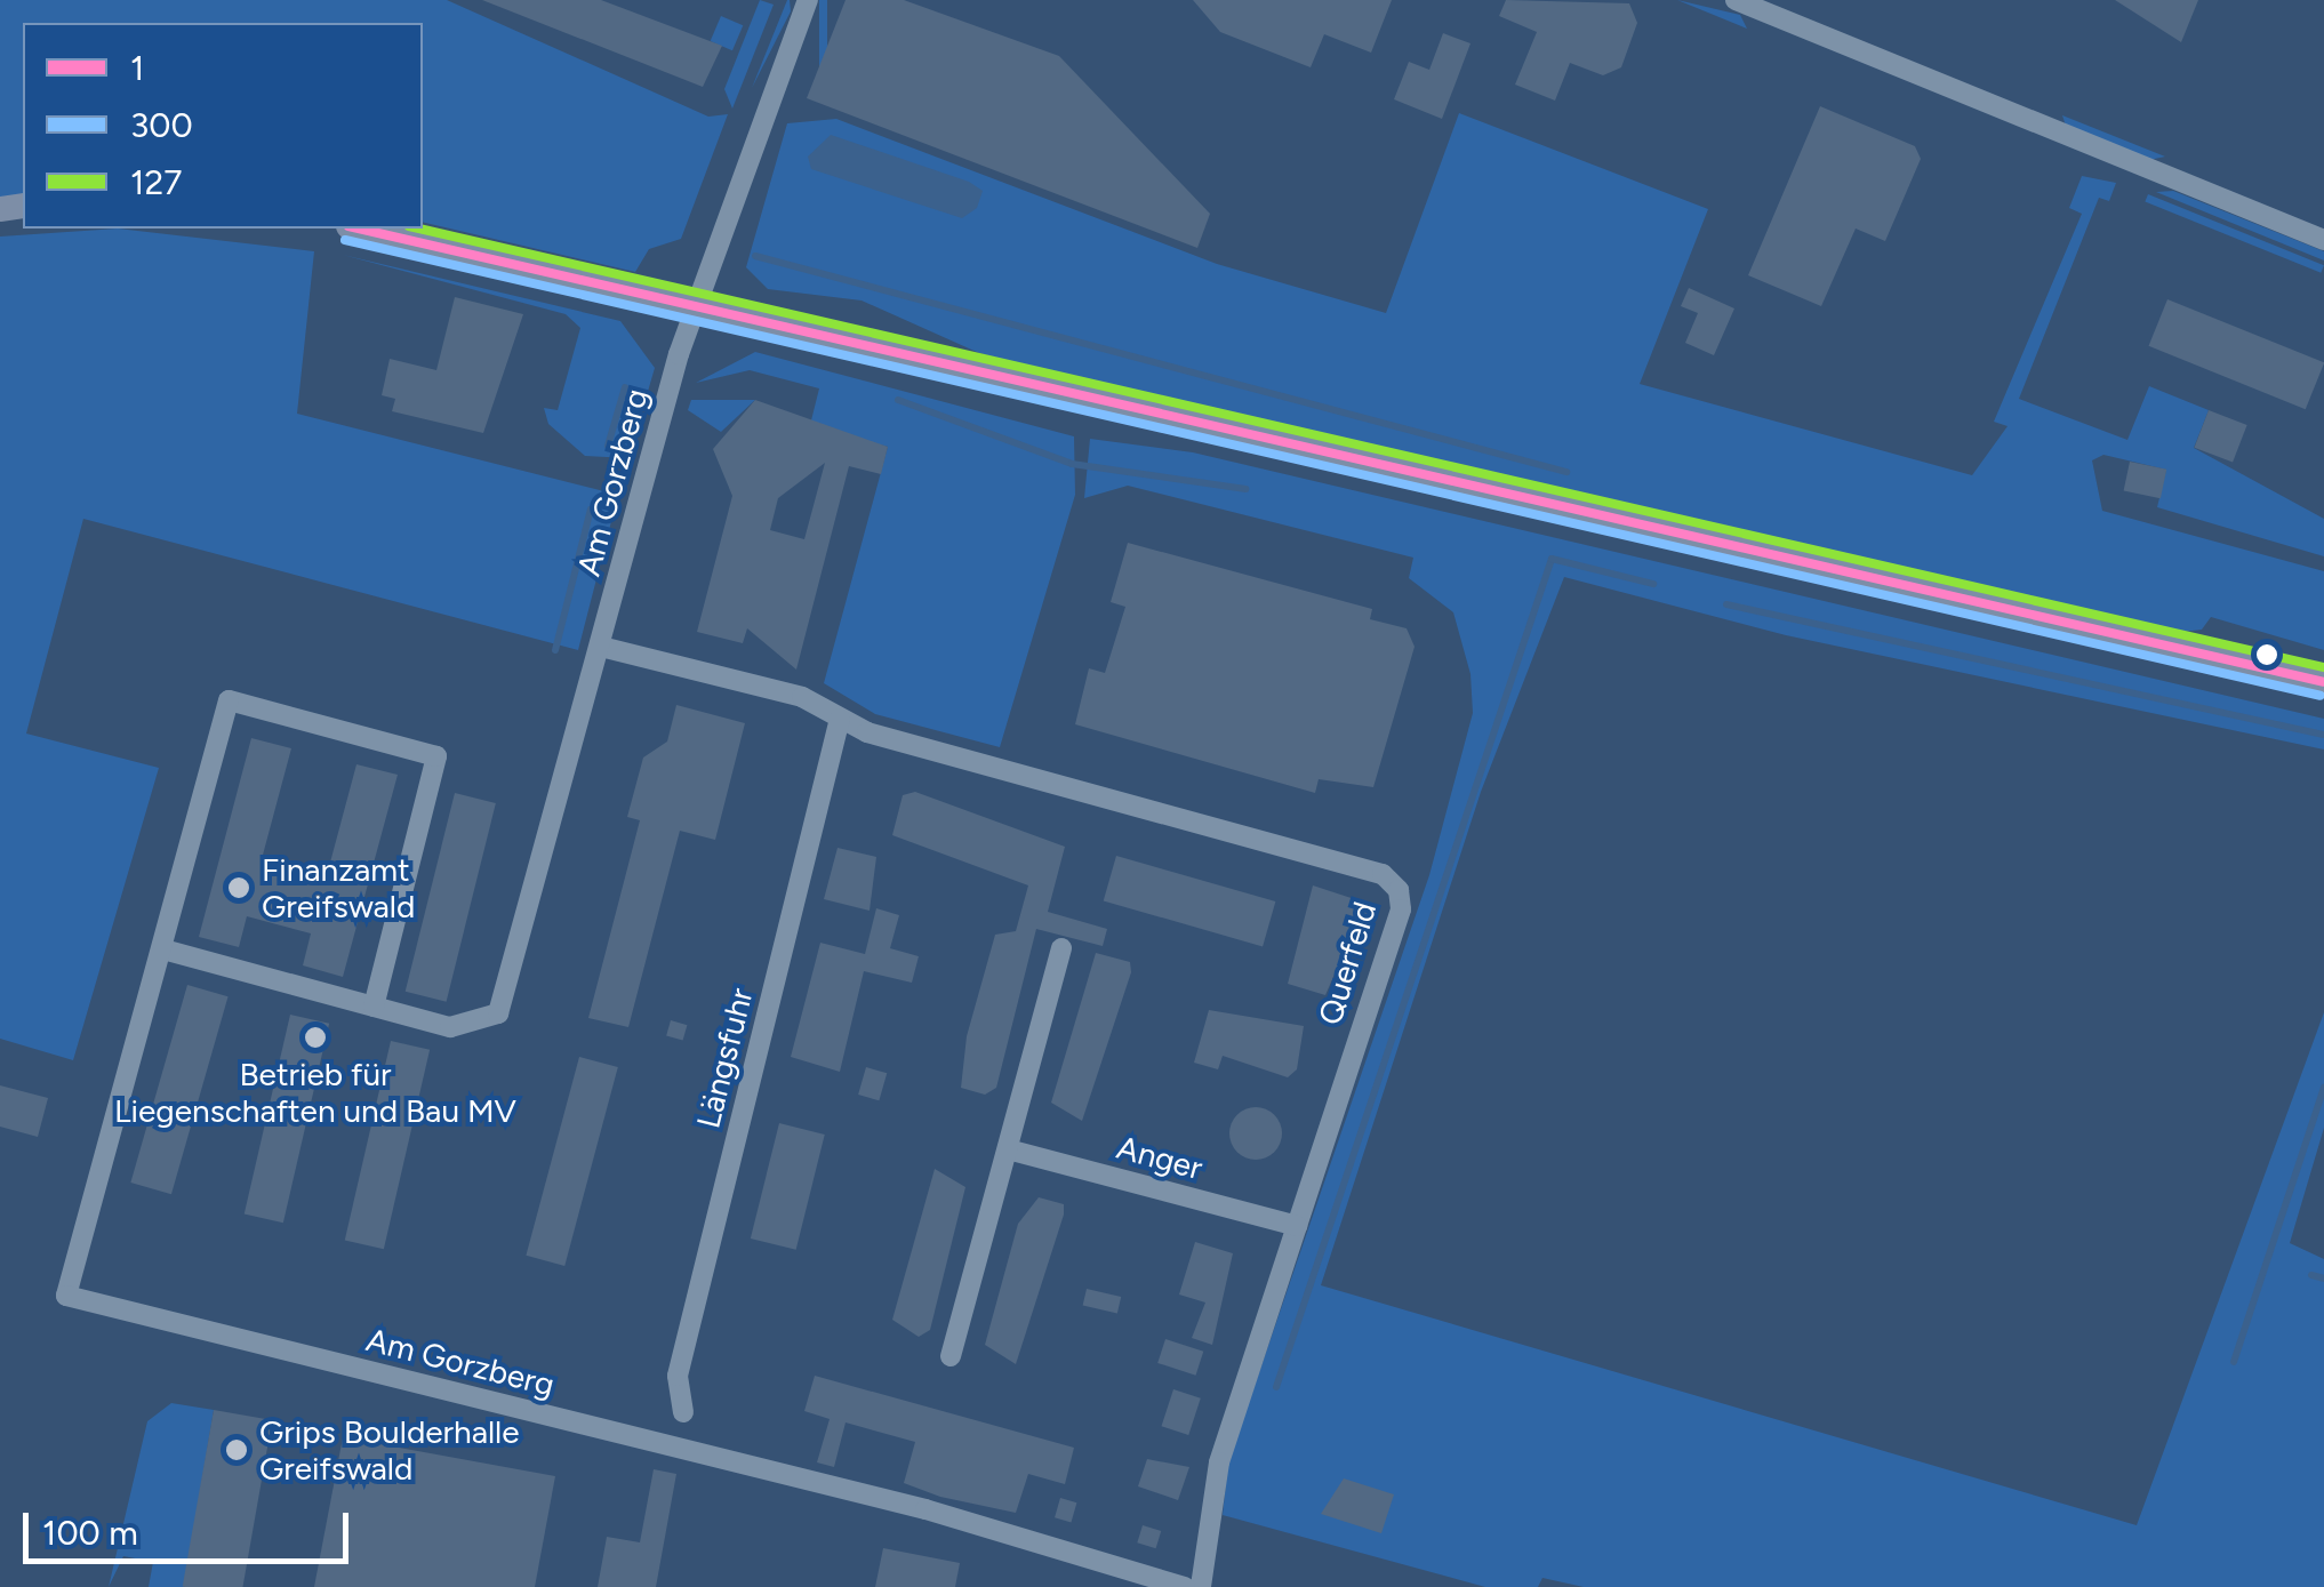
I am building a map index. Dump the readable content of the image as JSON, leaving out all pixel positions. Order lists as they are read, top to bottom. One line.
{"streets":{"street":["Am Gorzberg","Querfeld","Längsfuhr","Anger"]},"crossings":[["Querfeld","Längsfuhr"],["Querfeld","Anger"]],"places":["Finanzamt Greifswald","Betrieb für Liegenschaften und Bau MV","Grips Boulderhalle Greifswald"],"lines":["transit line 1","transit line 127","transit line 300"],"legend":["1","300","127"],"scale_bar":"100 m"}
